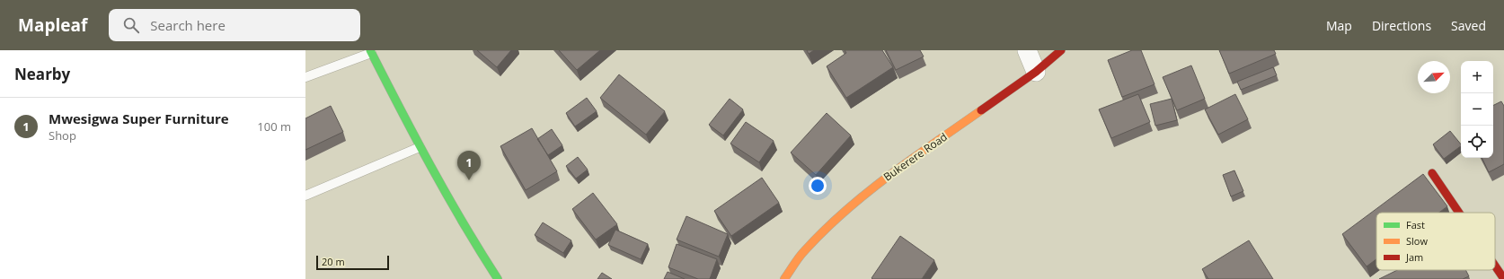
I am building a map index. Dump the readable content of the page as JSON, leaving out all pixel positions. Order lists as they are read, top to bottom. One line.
{"streets":{"street":["Bukerere Road"]},"legend":["Fast","Slow","Jam"],"scale_bar":"20 m","north":"top right","page":{"header":"Mapleaf","search":"Search here","nav":["Map","Directions","Saved"],"heading":"Nearby","map_buttons":["+","−"],"list":[{"mark":"1","name":"Mwesigwa Super Furniture","note":"Shop","value":"100 m"}],"pins":"1","scale":"20 m"}}
